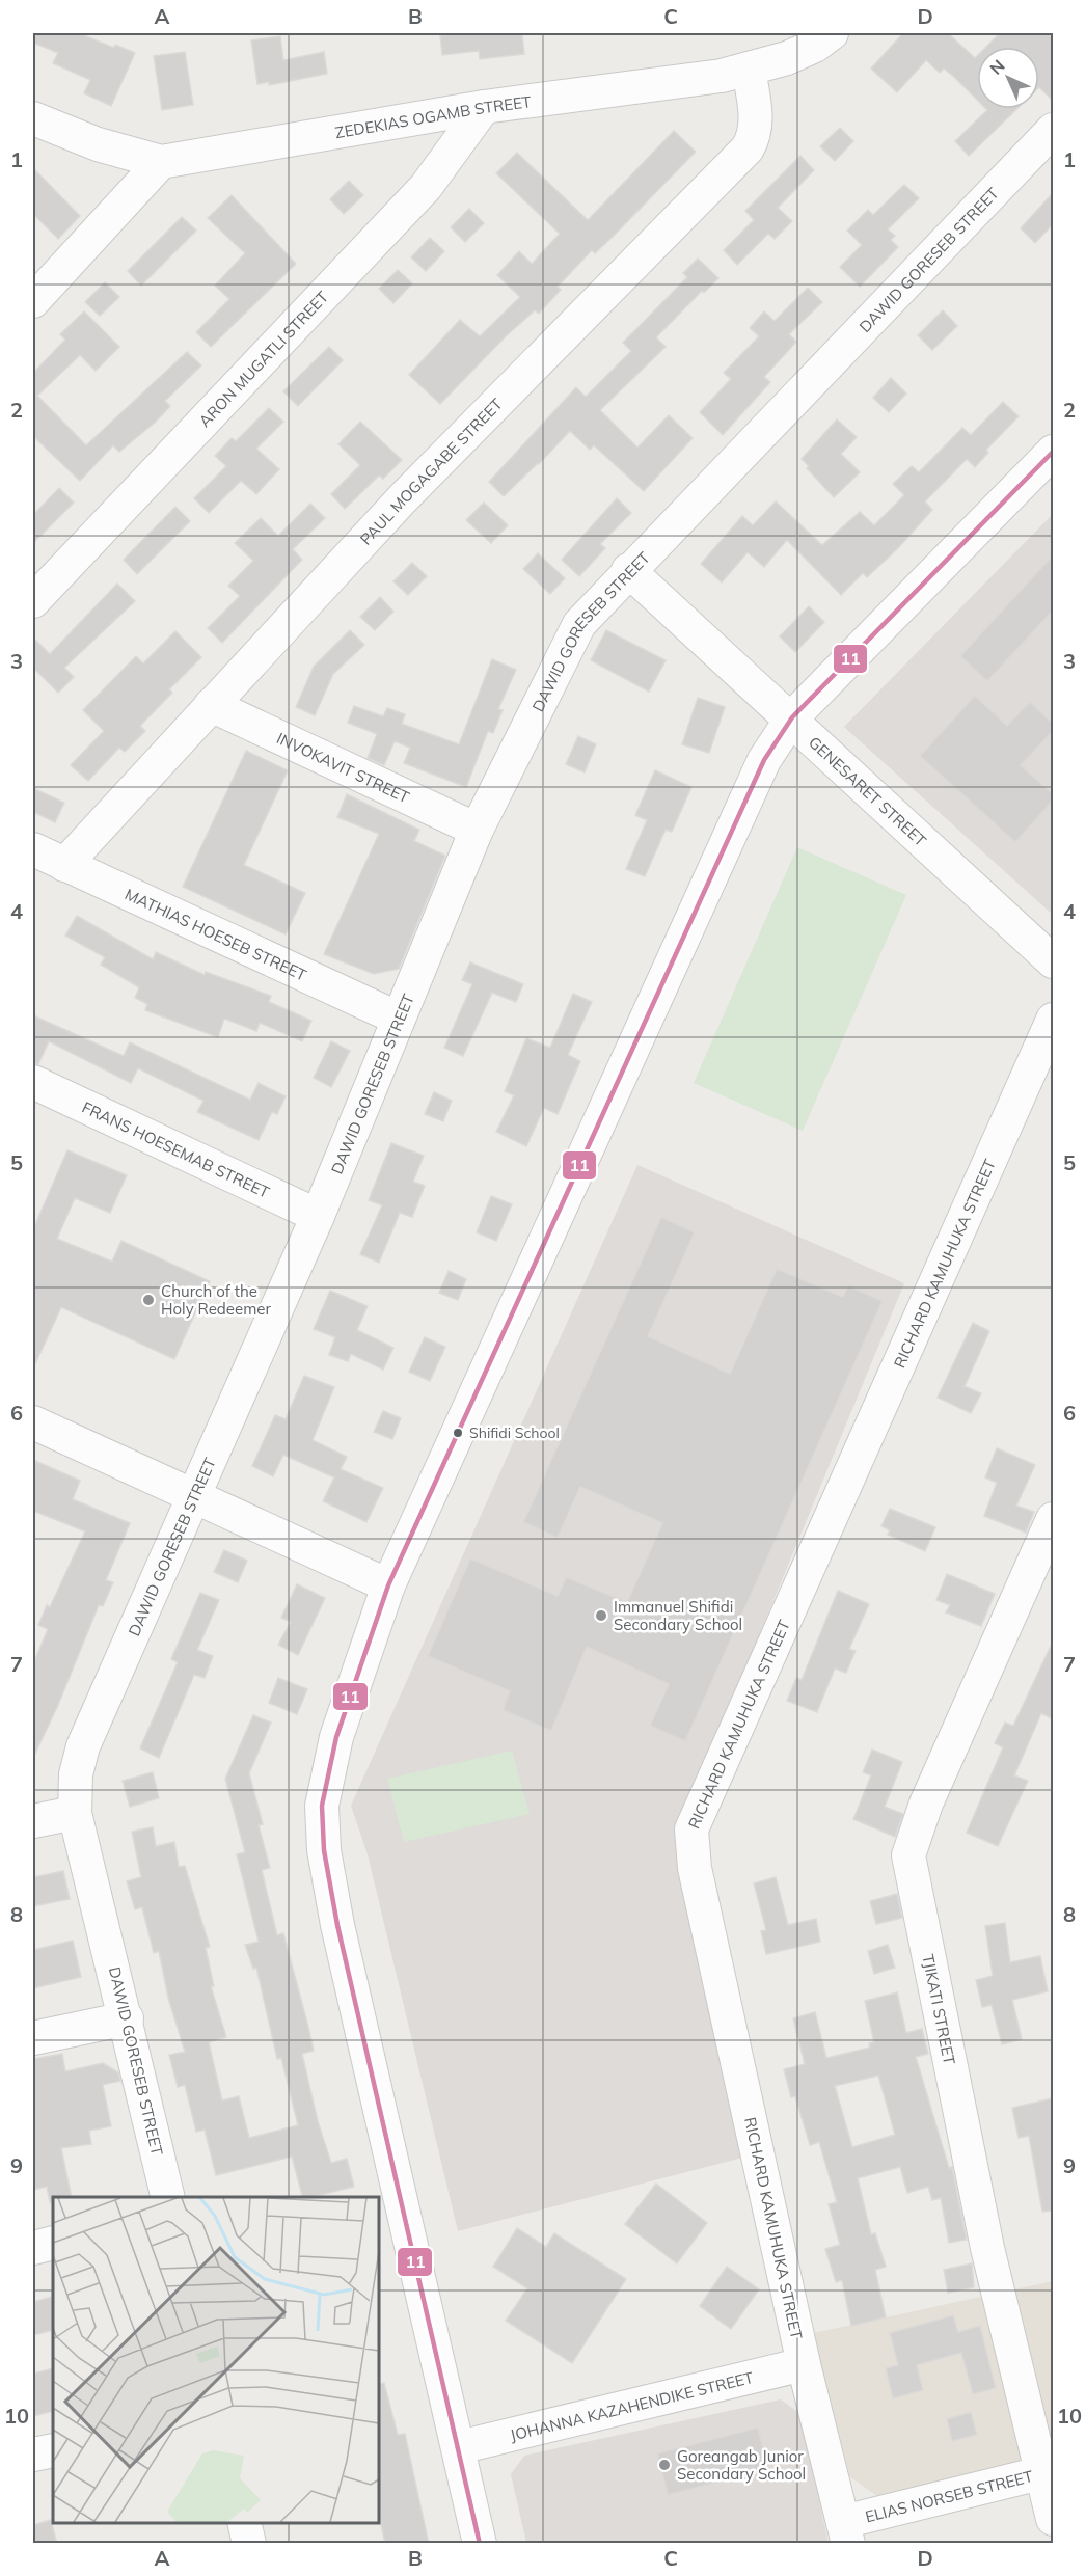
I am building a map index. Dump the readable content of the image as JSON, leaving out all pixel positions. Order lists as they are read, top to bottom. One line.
{"streets":{"street":["ZEDEKIAS OGAMB STREET","DAWID GORESEB STREET","ARON MUGATLI STREET","PAUL MOGAGABE STREET","INVOKAVIT STREET","GENESARET STREET","MATHIAS HOESEB STREET","FRANS HOESEMAB STREET","RICHARD KAMUHUKA STREET","TJIKATI STREET","JOHANNA KAZAHENDIKE STREET","ELIAS NORSEB STREET"]},"crossings":[["ZEDEKIAS OGAMB STREET","ARON MUGATLI STREET"],["ZEDEKIAS OGAMB STREET","PAUL MOGAGABE STREET"],["DAWID GORESEB STREET","INVOKAVIT STREET"],["DAWID GORESEB STREET","GENESARET STREET"],["DAWID GORESEB STREET","MATHIAS HOESEB STREET"],["DAWID GORESEB STREET","FRANS HOESEMAB STREET"],["PAUL MOGAGABE STREET","INVOKAVIT STREET"],["PAUL MOGAGABE STREET","MATHIAS HOESEB STREET"],["RICHARD KAMUHUKA STREET","JOHANNA KAZAHENDIKE STREET"],["RICHARD KAMUHUKA STREET","ELIAS NORSEB STREET"],["TJIKATI STREET","ELIAS NORSEB STREET"]],"places":["Church of the Holy Redeemer","Shifidi School","Immanuel Shifidi Secondary School","Goreangab Junior Secondary School"],"lines":["transit line 11"],"north":"top left","grid":{"columns":["A","B","C","D"],"rows":["1","2","3","4","5","6","7","8","9","10"]}}
